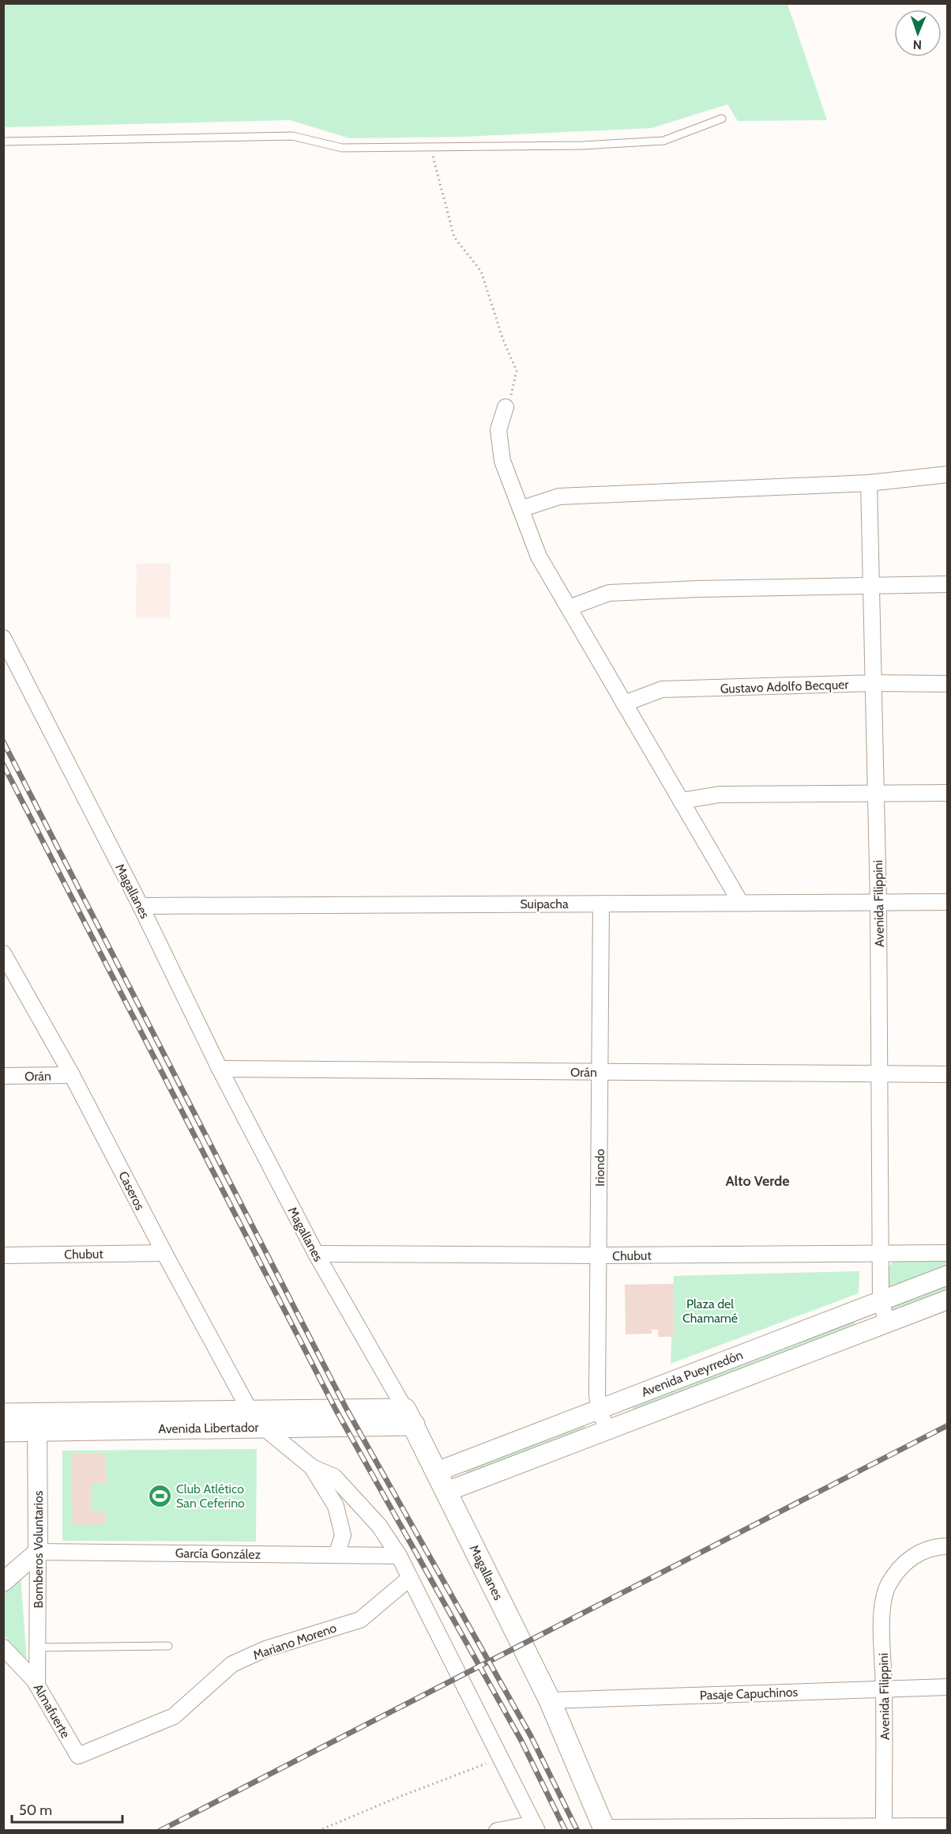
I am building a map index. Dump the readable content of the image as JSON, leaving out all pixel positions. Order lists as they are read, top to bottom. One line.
{"streets":{"main road":["Magallanes","Avenida Libertador"],"street":["Gustavo Adolfo Becquer","Suipacha","Avenida Filippini","Orán","Iriondo","Caseros","Chubut","Avenida Pueyrredón","Bomberos Voluntarios","García González","Mariano Moreno","Pasaje Capuchinos","Almafuerte"]},"crossings":[["Gustavo Adolfo Becquer","Avenida Filippini"],["Magallanes","Suipacha"],["Magallanes","Orán"],["Magallanes","Chubut"],["Magallanes","Avenida Pueyrredón"],["Magallanes","Avenida Libertador"],["Magallanes","Pasaje Capuchinos"],["Suipacha","Avenida Filippini"],["Suipacha","Iriondo"],["Avenida Filippini","Orán"],["Avenida Filippini","Chubut"],["Avenida Filippini","Avenida Pueyrredón"],["Avenida Filippini","Pasaje Capuchinos"],["Orán","Iriondo"],["Orán","Caseros"],["Iriondo","Chubut"],["Iriondo","Avenida Pueyrredón"],["Caseros","Chubut"],["Caseros","Avenida Libertador"],["Avenida Libertador","Bomberos Voluntarios"],["Bomberos Voluntarios","García González"],["Bomberos Voluntarios","Almafuerte"],["Mariano Moreno","Almafuerte"]],"districts":["Alto Verde"],"parks":["Plaza del Chamamé"],"places":{"sports":["Club Atlético San Ceferino"]},"scale_bar":"50 m","north":"bottom"}
